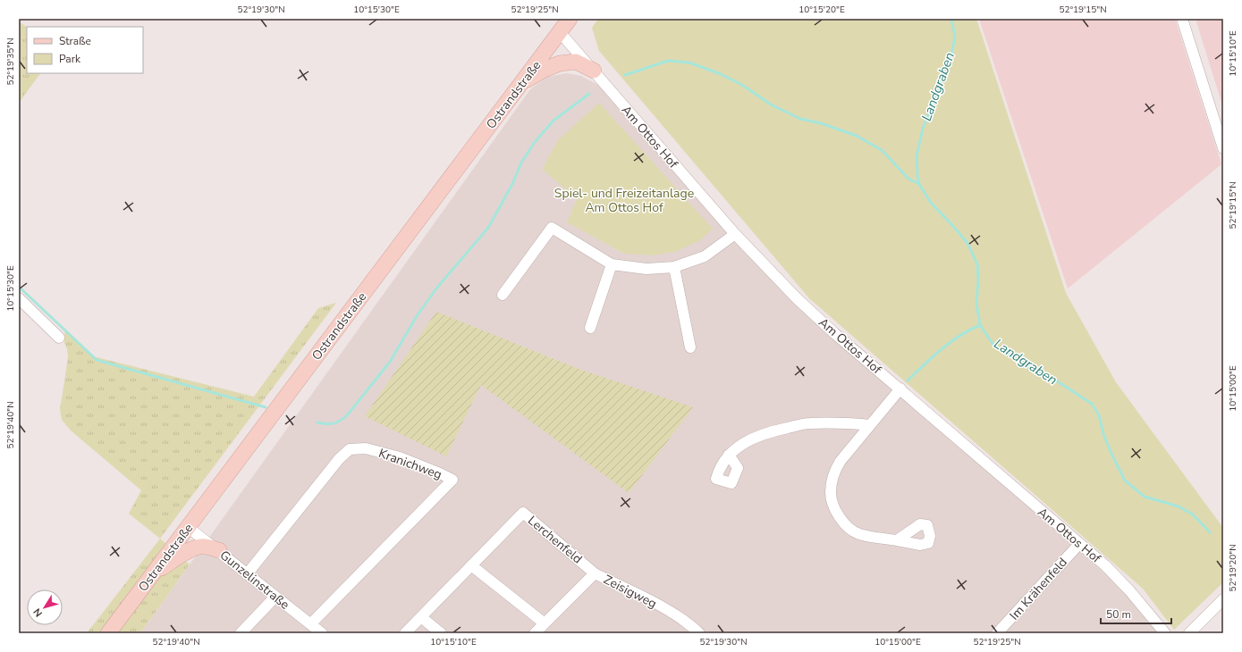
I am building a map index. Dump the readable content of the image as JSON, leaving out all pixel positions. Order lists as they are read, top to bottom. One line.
{"streets":{"main road":["Ostrandstraße"],"street":["Am Ottos Hof","Kranichweg","Lerchenfeld","Gunzelinstraße","Im Krähenfeld","Zeisigweg"]},"crossings":[["Ostrandstraße","Am Ottos Hof"],["Ostrandstraße","Gunzelinstraße"],["Am Ottos Hof","Im Krähenfeld"],["Kranichweg","Gunzelinstraße"],["Lerchenfeld","Zeisigweg"]],"water":["Landgraben"],"parks":["Spiel- und Freizeitanlage Am Ottos Hof"],"legend":["Straße","Park"],"scale_bar":"50 m","north":"bottom left","coordinates":["52°19'30\"N","10°15'30\"E","52°19'25\"N","10°15'20\"E","52°19'15\"N","10°15'10\"E","52°19'35\"N","10°15'00\"E","52°19'40\"N","52°19'20\"N"]}
